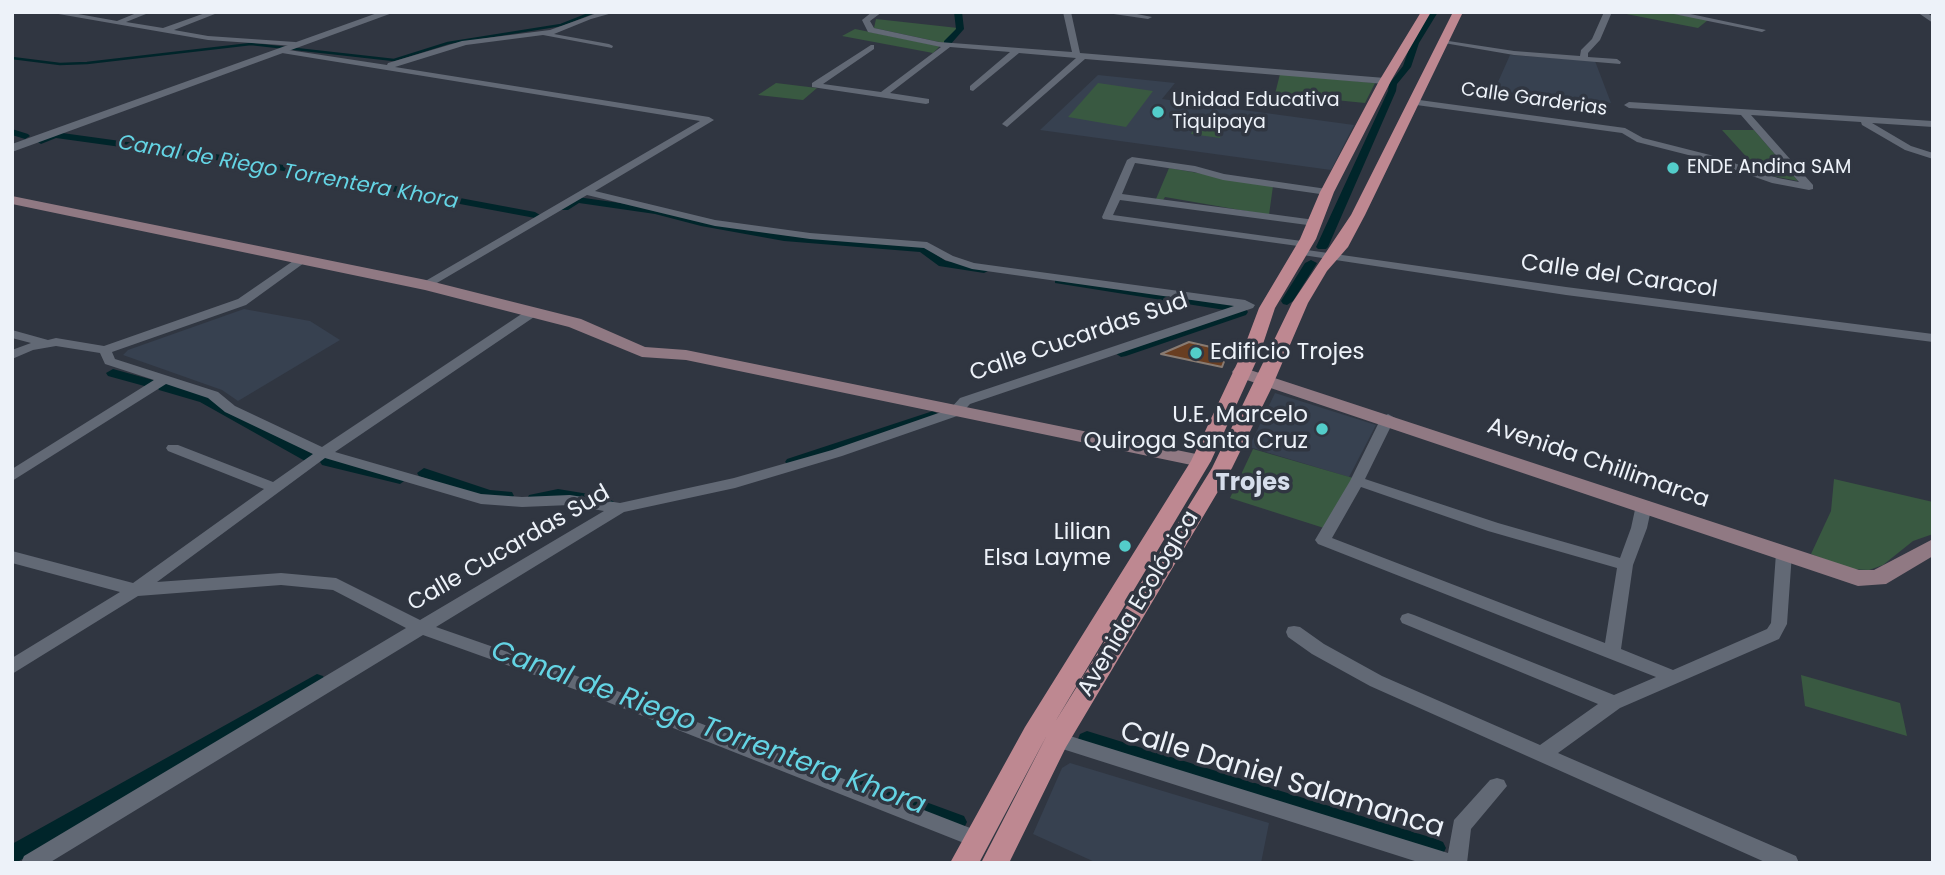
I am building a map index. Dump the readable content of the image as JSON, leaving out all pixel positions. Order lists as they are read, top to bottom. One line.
{"streets":{"main road":["Avenida Chillimarca","Avenida Ecológica"],"street":["Calle Garderias","Calle del Caracol","Calle Cucardas Sud","Calle Daniel Salamanca"]},"crossings":[["Calle Garderias","Avenida Ecológica"],["Calle del Caracol","Avenida Ecológica"],["Avenida Chillimarca","Avenida Ecológica"],["Avenida Ecológica","Calle Daniel Salamanca"]],"districts":["Trojes"],"water":["Canal de Riego Torrentera Khora"],"places":["Unidad Educativa Tiquipaya","ENDE Andina SAM","Edificio Trojes","U.E. Marcelo Quiroga Santa Cruz","Lilian Elsa Layme"]}
